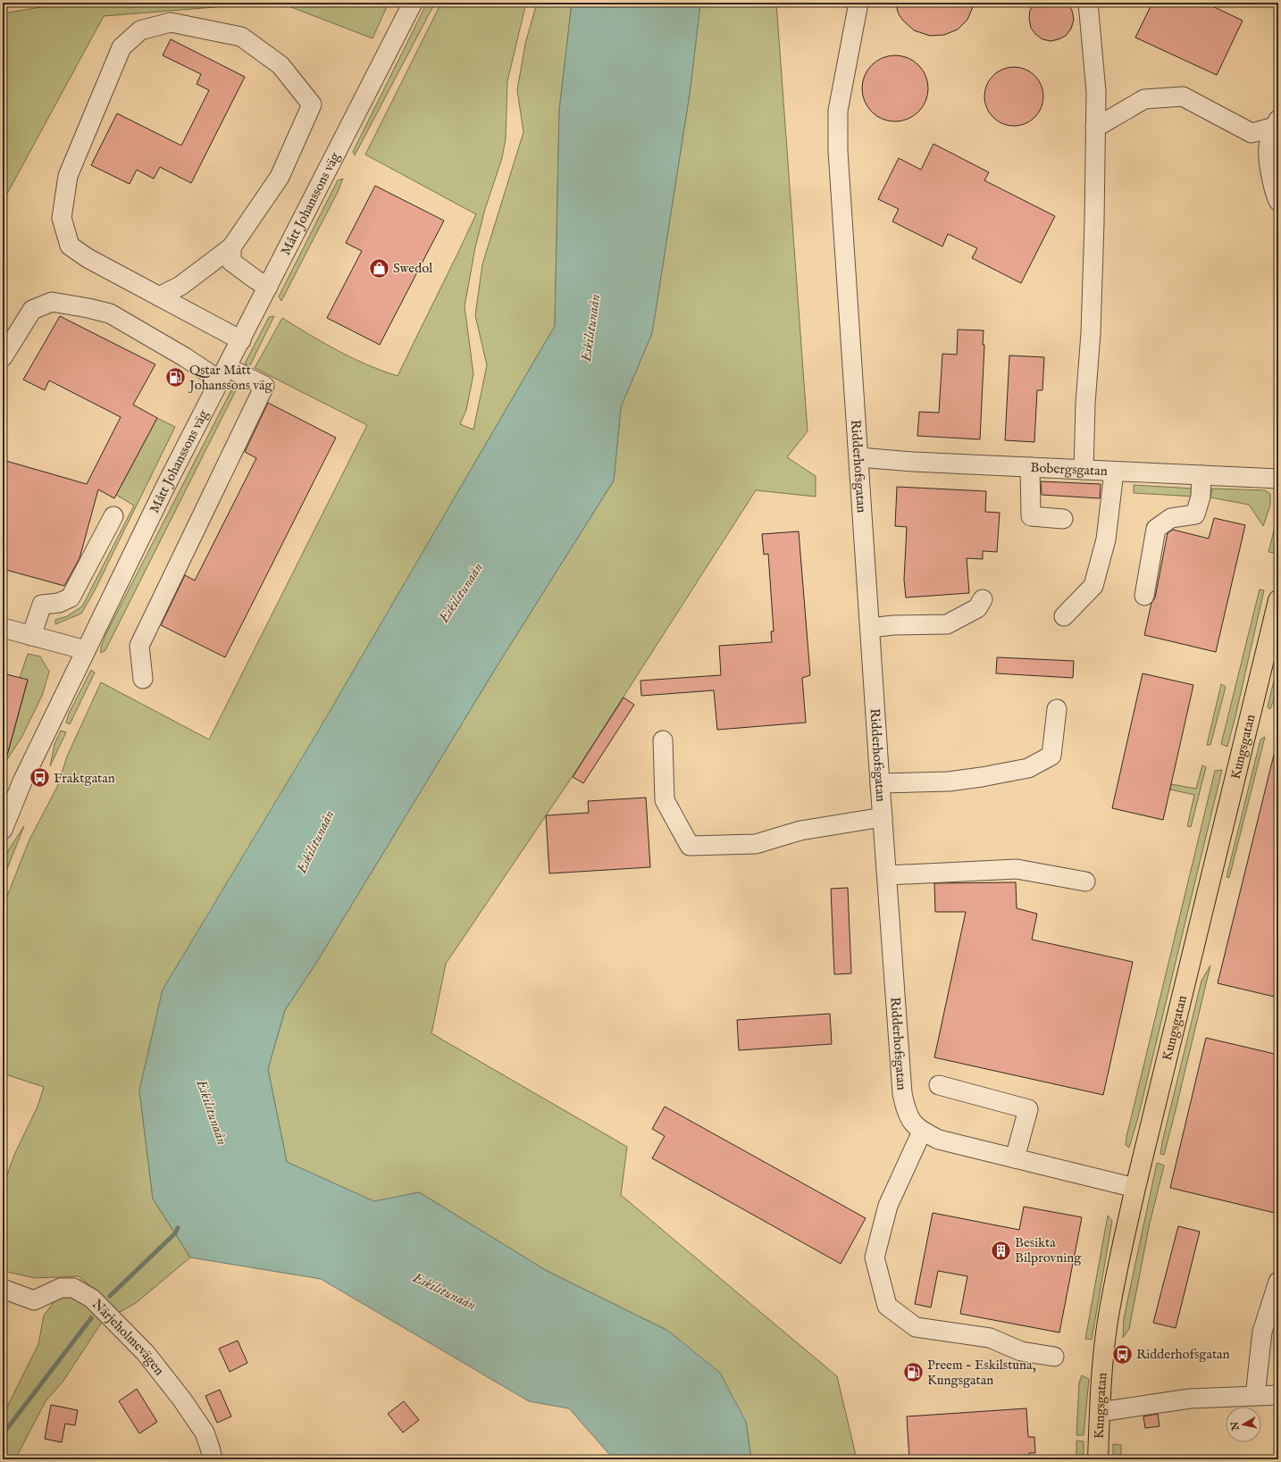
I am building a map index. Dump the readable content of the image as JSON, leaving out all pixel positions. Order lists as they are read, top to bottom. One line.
{"streets":{"main road":["Kungsgatan"],"street":["Mått Johanssons väg","Ridderhofsgatan","Bobergsgatan","Närjeholmevägen"]},"crossings":[["Ridderhofsgatan","Bobergsgatan"],["Ridderhofsgatan","Kungsgatan"]],"water":["Eskilstunaån"],"places":{"shop":["Swedol"],"fuel station":["Qstar Mått Johanssons väg","Preem - Eskilstuna, Kungsgatan"],"bus stop":["Fraktgatan","Ridderhofsgatan"],"building":["Besikta Bilprovning"]},"north":"left"}
